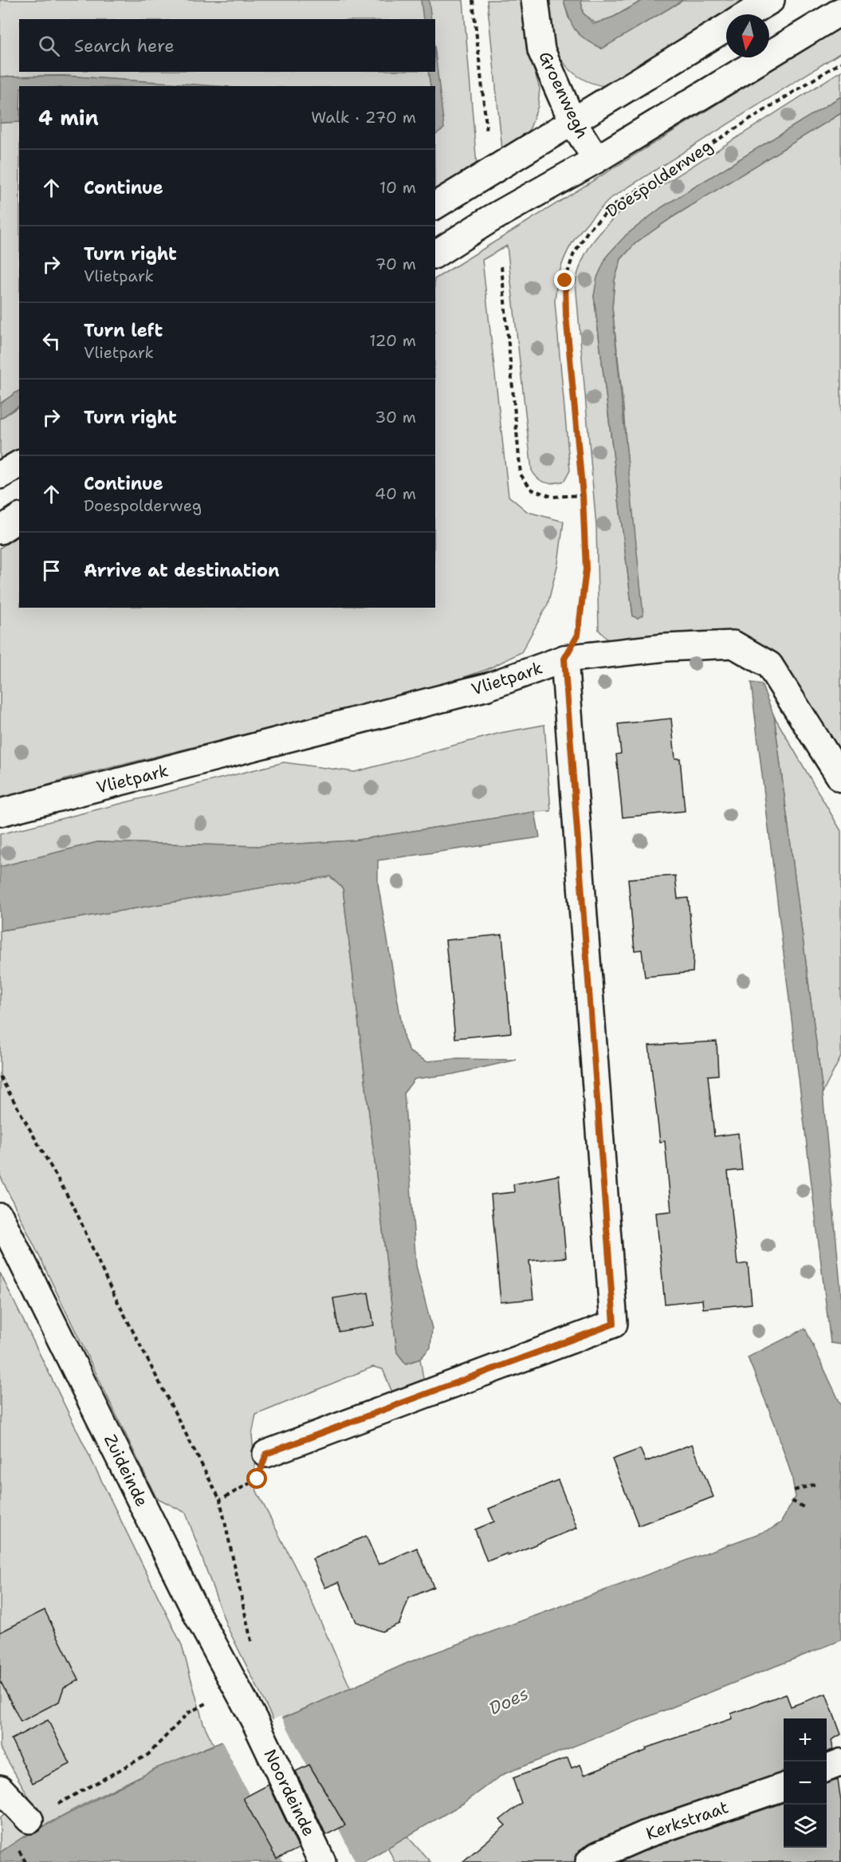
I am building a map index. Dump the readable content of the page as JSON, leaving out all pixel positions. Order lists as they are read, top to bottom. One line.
{"streets":{"street":["Groenwegh","Vlietpark","Zuideinde","Noordeinde","Kerkstraat"],"path":["Doespolderweg"]},"crossings":[["Doespolderweg","Vlietpark"],["Zuideinde","Noordeinde"]],"water":["Does"],"north":"bottom","page":{"search":"Search here","heading":["4 min","Walk · 270 m"],"list":[["Continue","10 m"],["Turn right","Vlietpark","70 m"],["Turn left","Vlietpark","120 m"],["Turn right","30 m"],["Continue","Doespolderweg","40 m"],"Arrive at destination"],"map_buttons":["+","−"]}}
